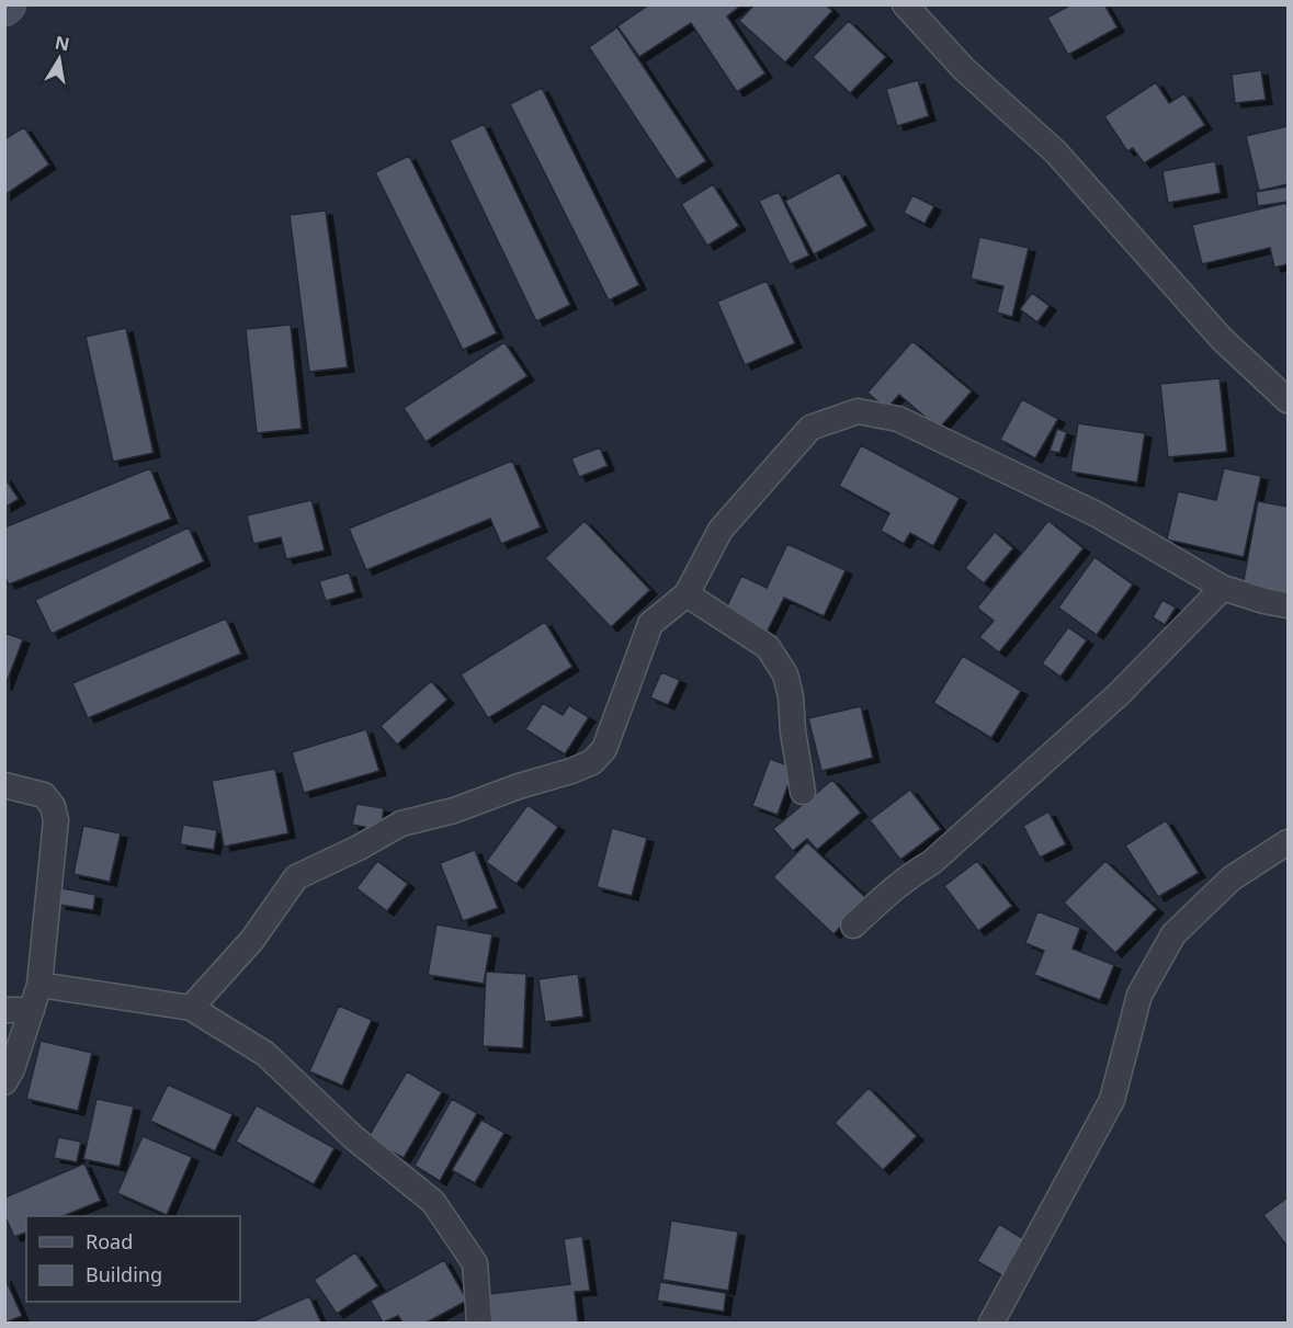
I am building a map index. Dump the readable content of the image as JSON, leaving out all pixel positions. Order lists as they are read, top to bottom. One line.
{"legend":["Road","Building"],"north":"top"}
